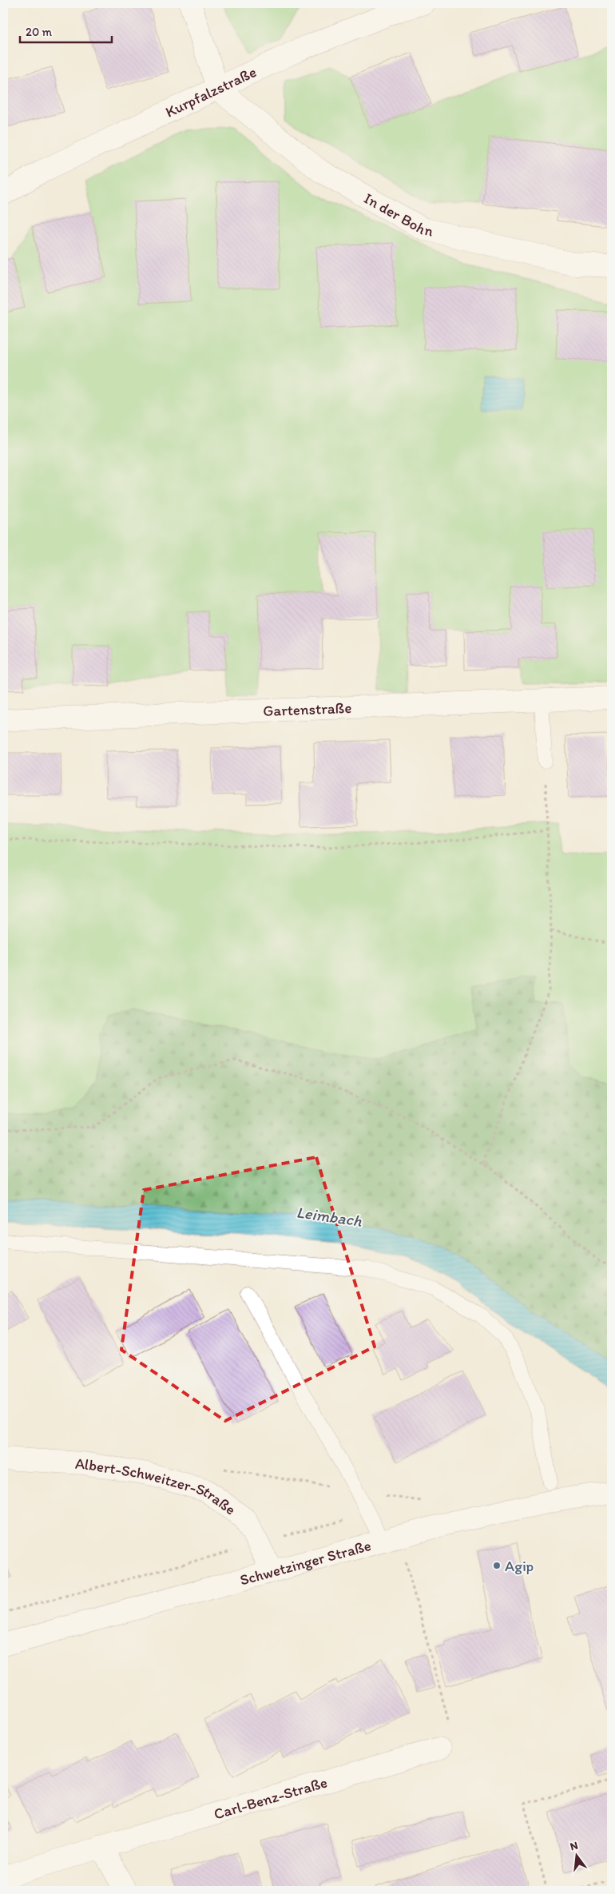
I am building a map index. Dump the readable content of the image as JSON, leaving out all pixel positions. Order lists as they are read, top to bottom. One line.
{"streets":{"street":["Kurpfalzstraße","In der Bohn","Gartenstraße","Albert-Schweitzer-Straße","Schwetzinger Straße","Carl-Benz-Straße"]},"crossings":[["Kurpfalzstraße","In der Bohn"],["Albert-Schweitzer-Straße","Schwetzinger Straße"]],"water":["Leimbach"],"places":["Agip"],"scale_bar":"20 m","north":"top"}
